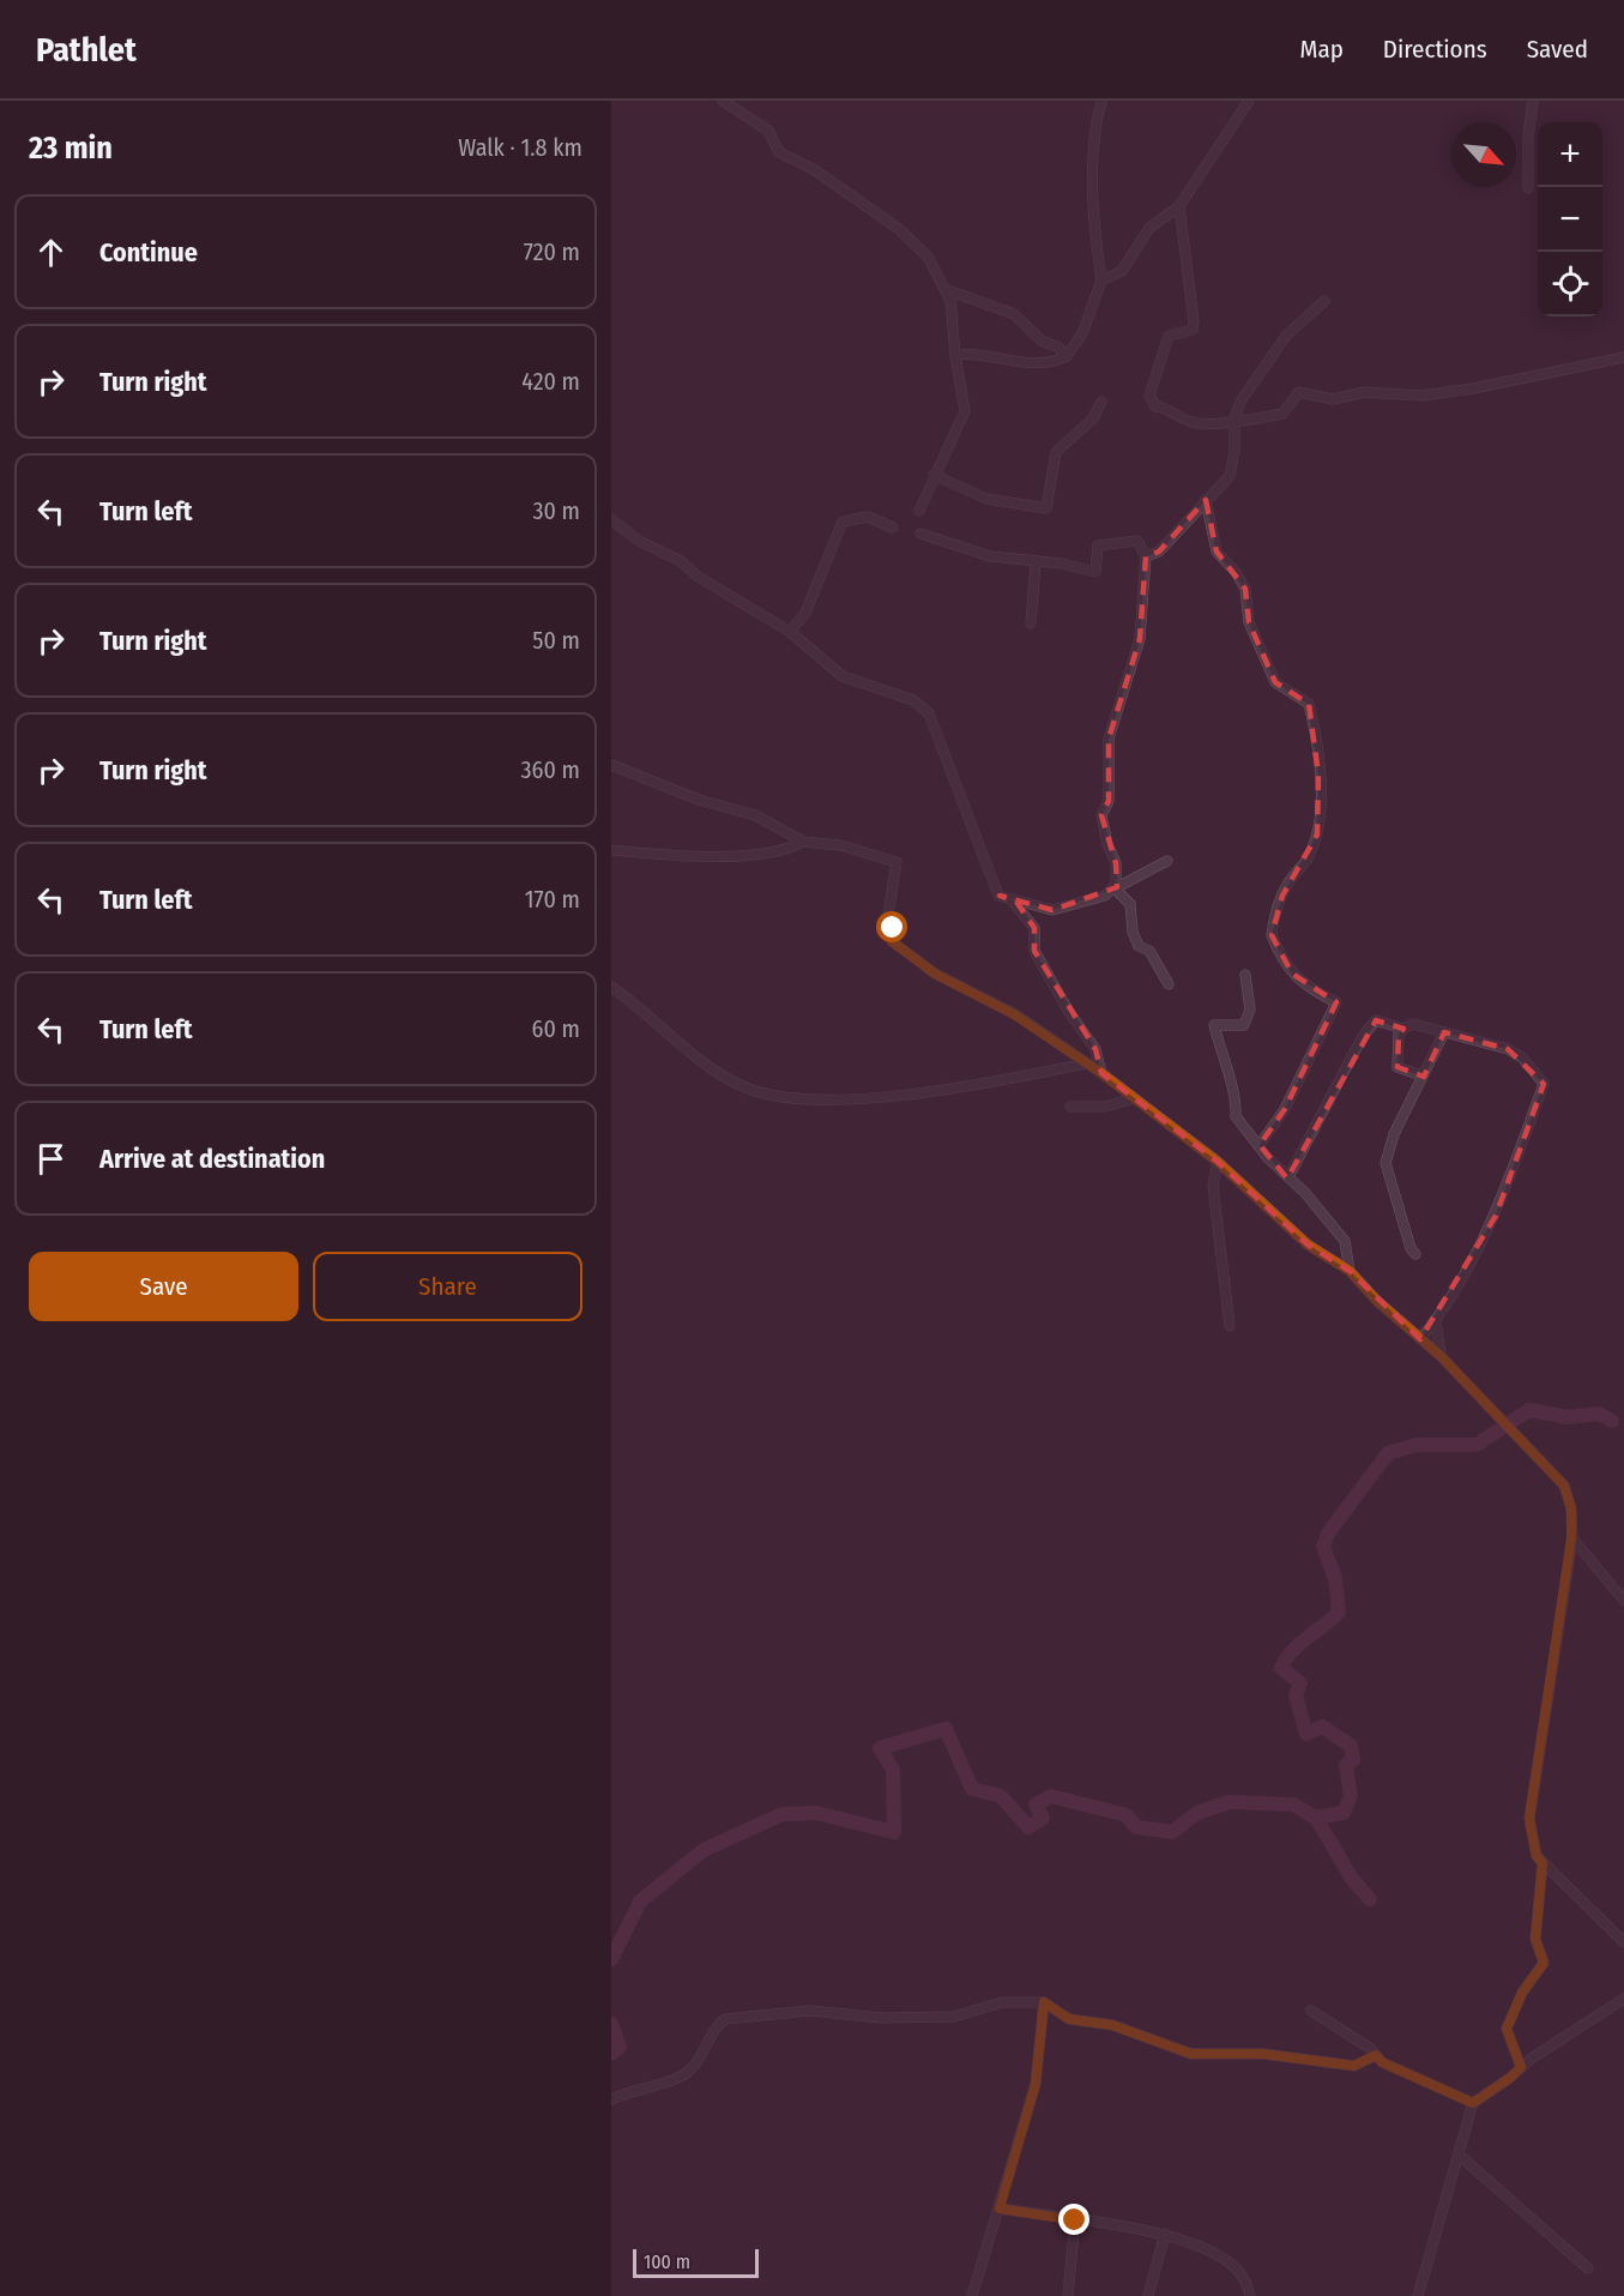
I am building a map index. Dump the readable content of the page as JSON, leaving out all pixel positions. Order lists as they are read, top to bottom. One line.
{"scale_bar":"100 m","north":"bottom right","page":{"header":"Pathlet","nav":["Map","Directions","Saved"],"heading":["23 min","Walk · 1.8 km"],"map_buttons":["+","−"],"list":[["Continue","720 m"],["Turn right","420 m"],["Turn left","30 m"],["Turn right","50 m"],["Turn right","360 m"],["Turn left","170 m"],["Turn left","60 m"],"Arrive at destination"],"buttons":["Save","Share"],"scale":"100 m"}}
